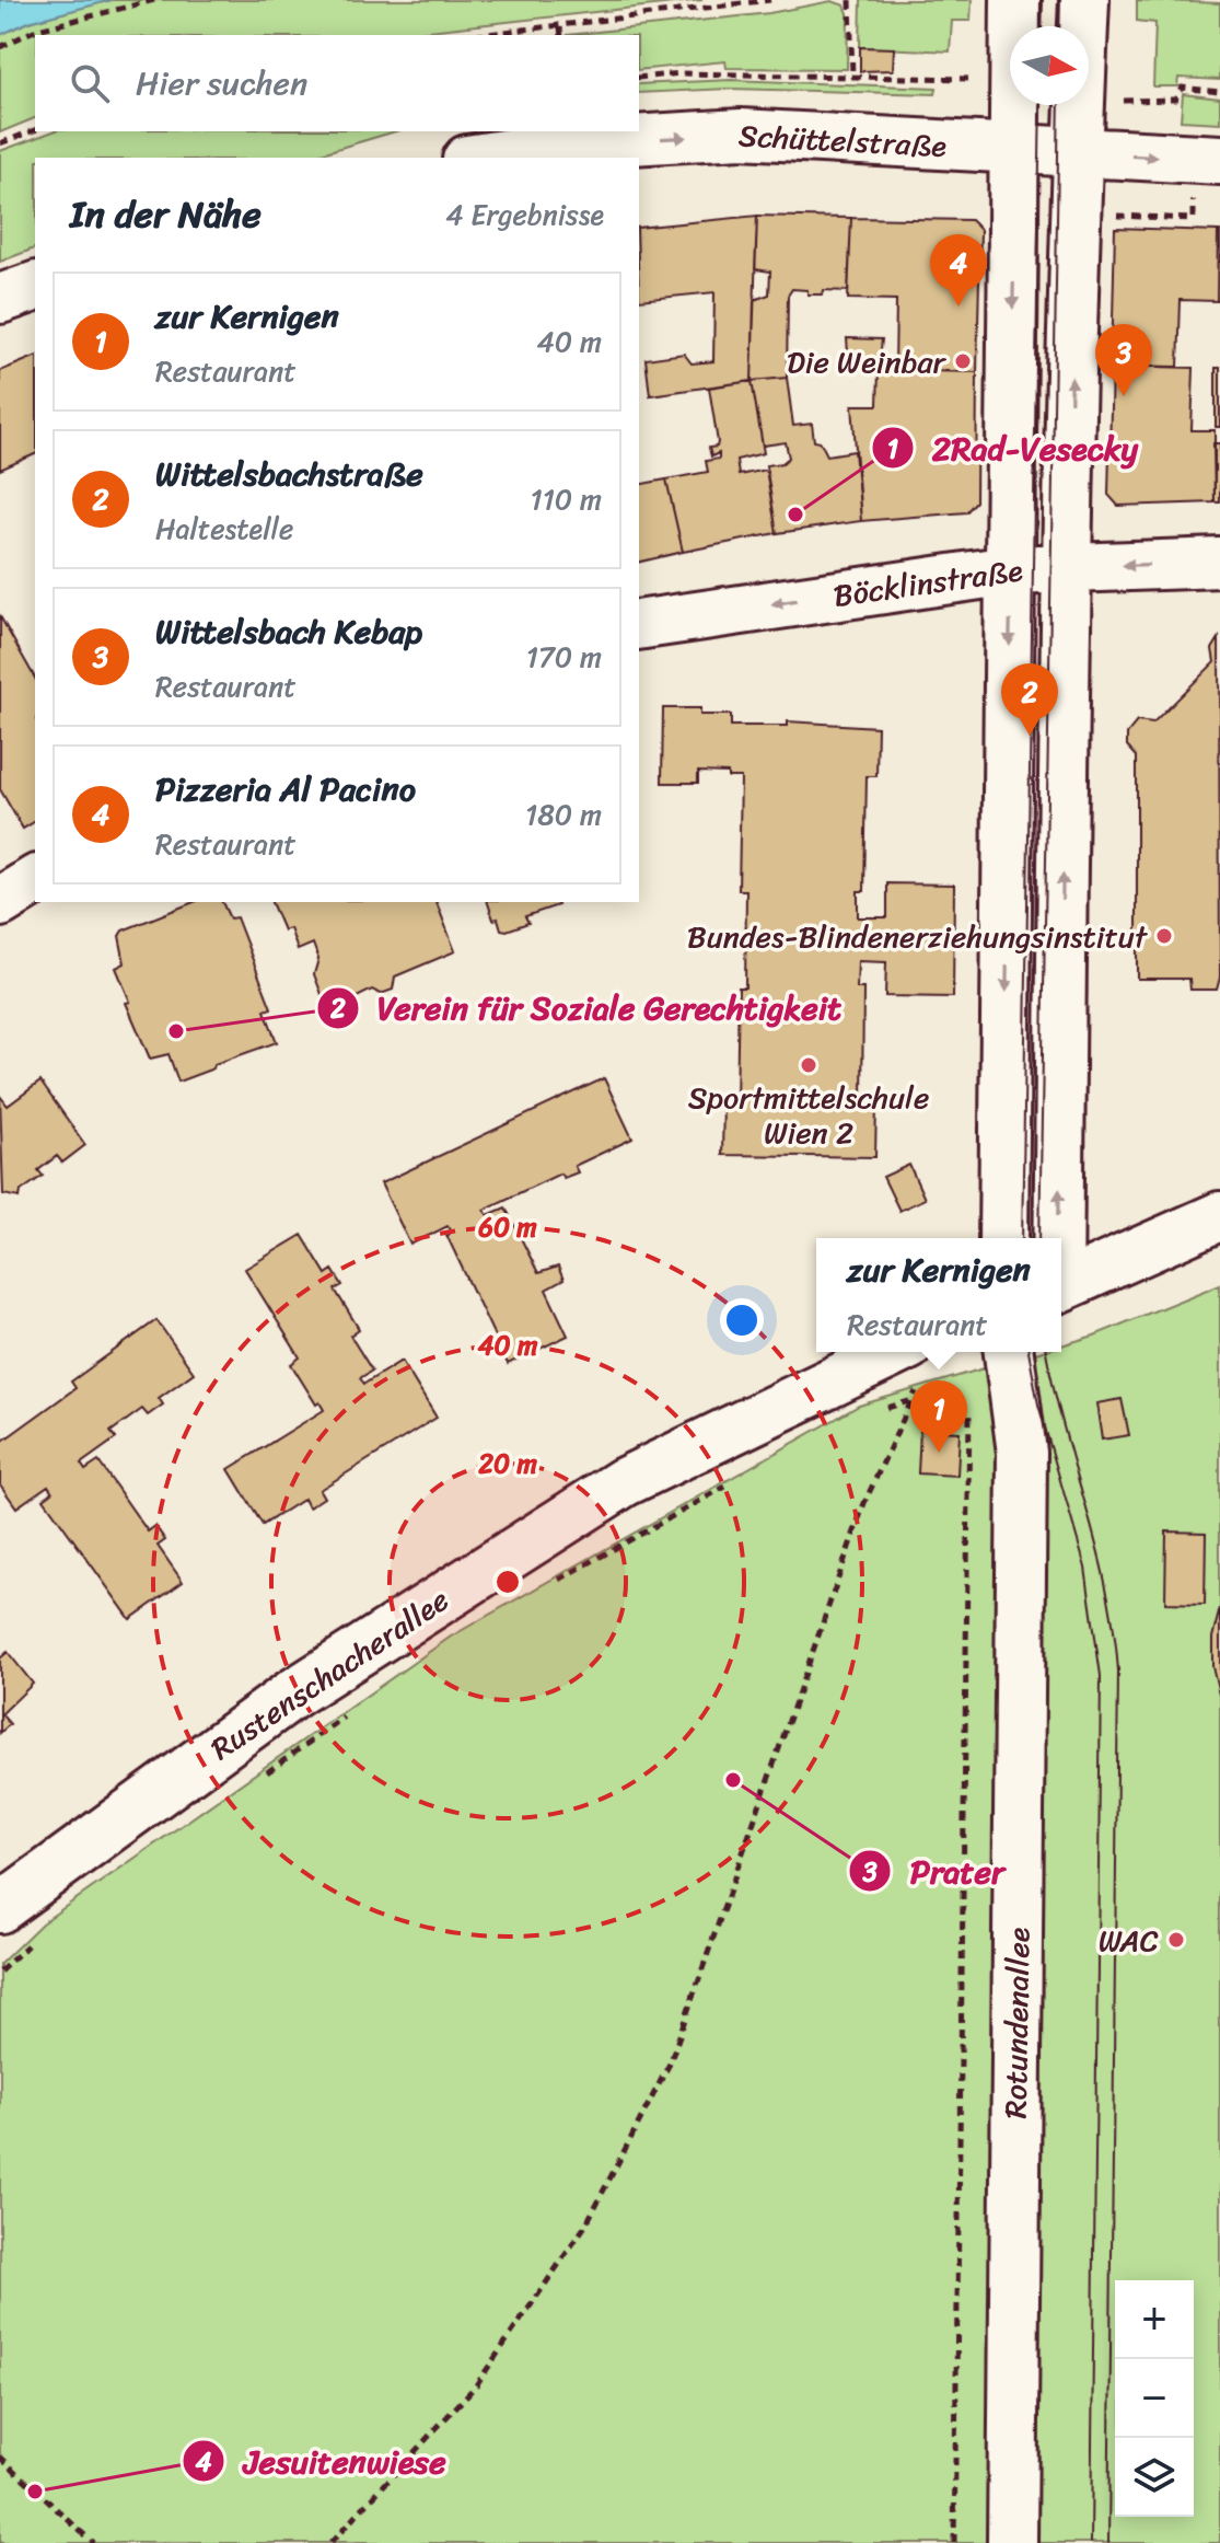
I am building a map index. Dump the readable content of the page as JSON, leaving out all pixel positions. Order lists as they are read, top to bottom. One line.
{"streets":{"street":["Schüttelstraße","Böcklinstraße","Rustenschacherallee","Rotundenallee"]},"one_way":["Schüttelstraße","Böcklinstraße"],"places":["Die Weinbar","2Rad-Vesecky","Bundes-Blindenerziehungsinstitut","Verein für Soziale Gerechtigkeit","Sportmittelschule Wien 2","Prater","WAC","Jesuitenwiese"],"north":"right","page":{"search":"Hier suchen","heading":["In der Nähe","4 Ergebnisse"],"pins":["4","3","2","1"],"list":[{"mark":"1","name":"zur Kernigen","note":"Restaurant","value":"40 m"},{"mark":"2","name":"Wittelsbachstraße","note":"Haltestelle","value":"110 m"},{"mark":"3","name":"Wittelsbach Kebap","note":"Restaurant","value":"170 m"},{"mark":"4","name":"Pizzeria Al Pacino","note":"Restaurant","value":"180 m"}],"popup":["zur Kernigen","Restaurant"],"map_buttons":["+","−"]},"rings":["60 m","40 m","20 m"]}
